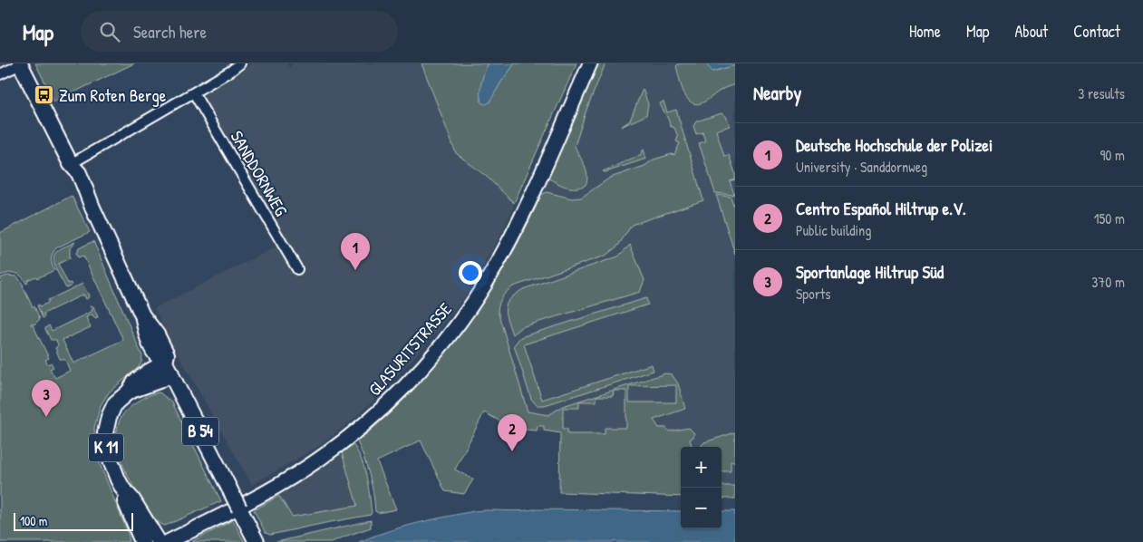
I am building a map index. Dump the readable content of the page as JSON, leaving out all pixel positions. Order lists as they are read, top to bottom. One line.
{"streets":{"main road":["GLASURITSTRASSE","B 54","K 11"],"street":["SANDDORNWEG"]},"crossings":[["B 54","K 11"]],"places":{"bus stop":["Zum Roten Berge"]},"scale_bar":"100 m","page":{"header":"Map","search":"Search here","nav":["Home","Map","About","Contact"],"heading":["Nearby","3 results"],"list":[{"mark":"1","name":"Deutsche Hochschule der Polizei","note":"University · Sanddornweg","value":"90 m"},{"mark":"2","name":"Centro Español Hiltrup e.V.","note":"Public building","value":"150 m"},{"mark":"3","name":"Sportanlage Hiltrup Süd","note":"Sports","value":"370 m"}],"pins":["1","3","2"],"map_buttons":["+","−"],"scale":"100 m"}}
